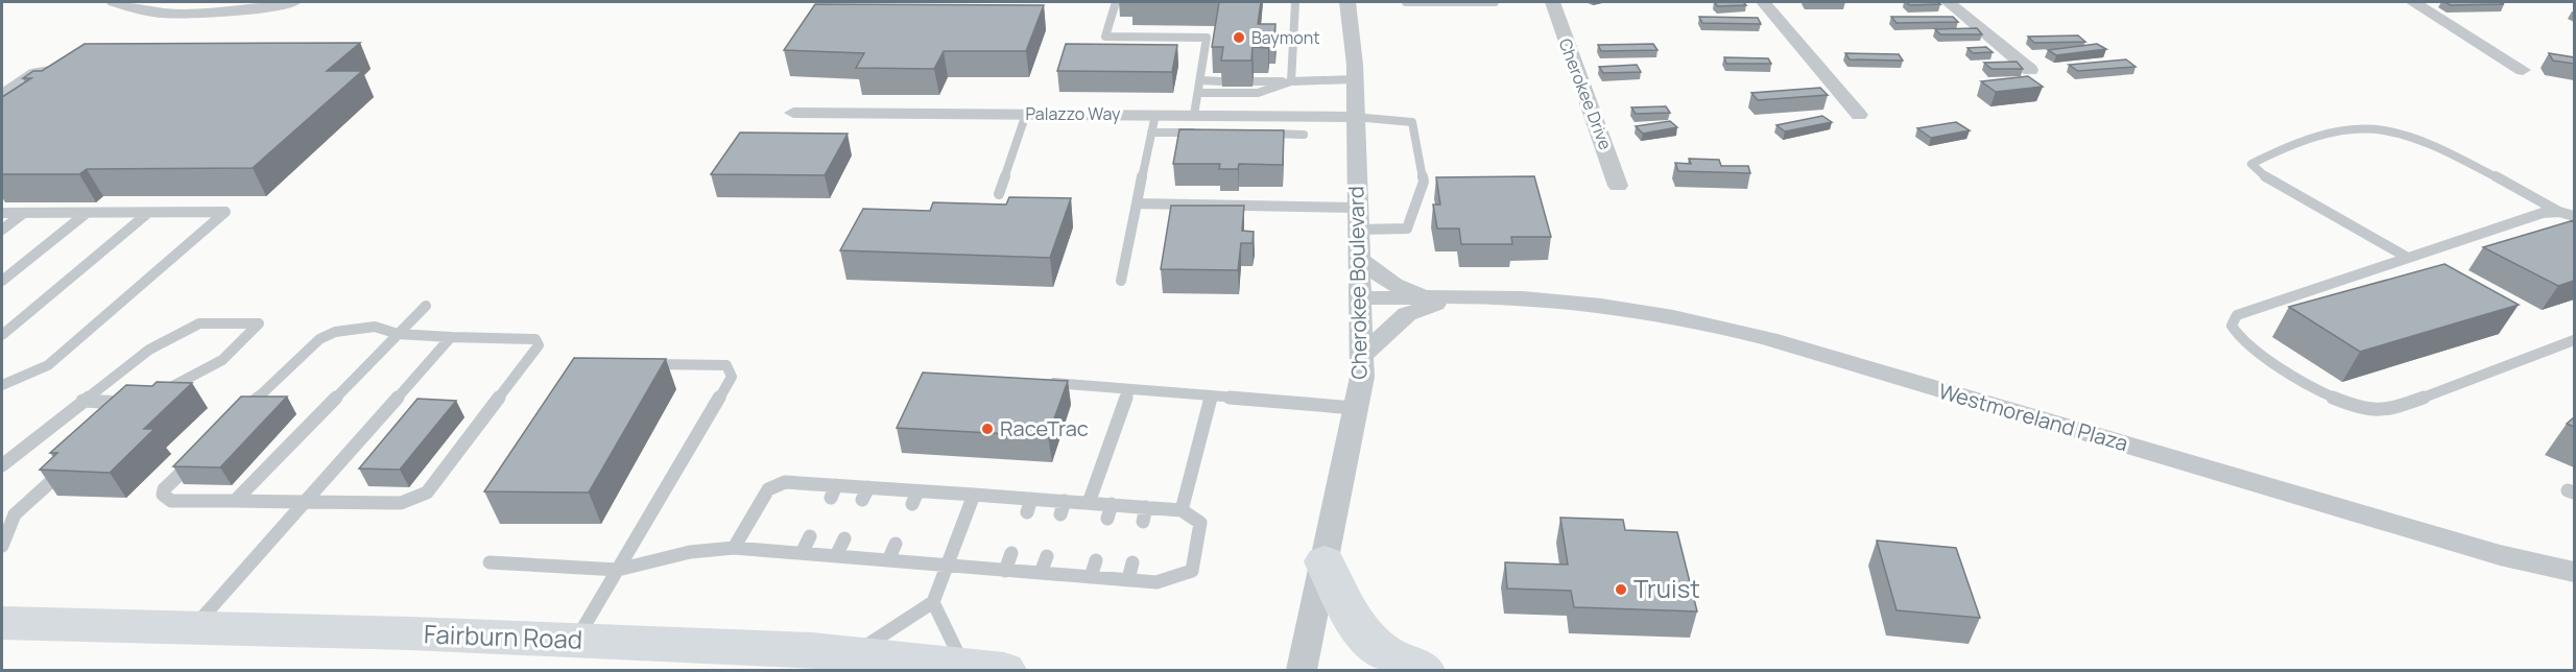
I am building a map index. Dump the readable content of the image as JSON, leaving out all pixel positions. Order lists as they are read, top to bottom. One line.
{"streets":{"main road":["Fairburn Road"],"street":["Cherokee Drive","Palazzo Way","Cherokee Boulevard","Westmoreland Plaza"]},"crossings":[["Palazzo Way","Cherokee Boulevard"],["Cherokee Boulevard","Westmoreland Plaza"]],"places":["Baymont","RaceTrac","Truist"]}
